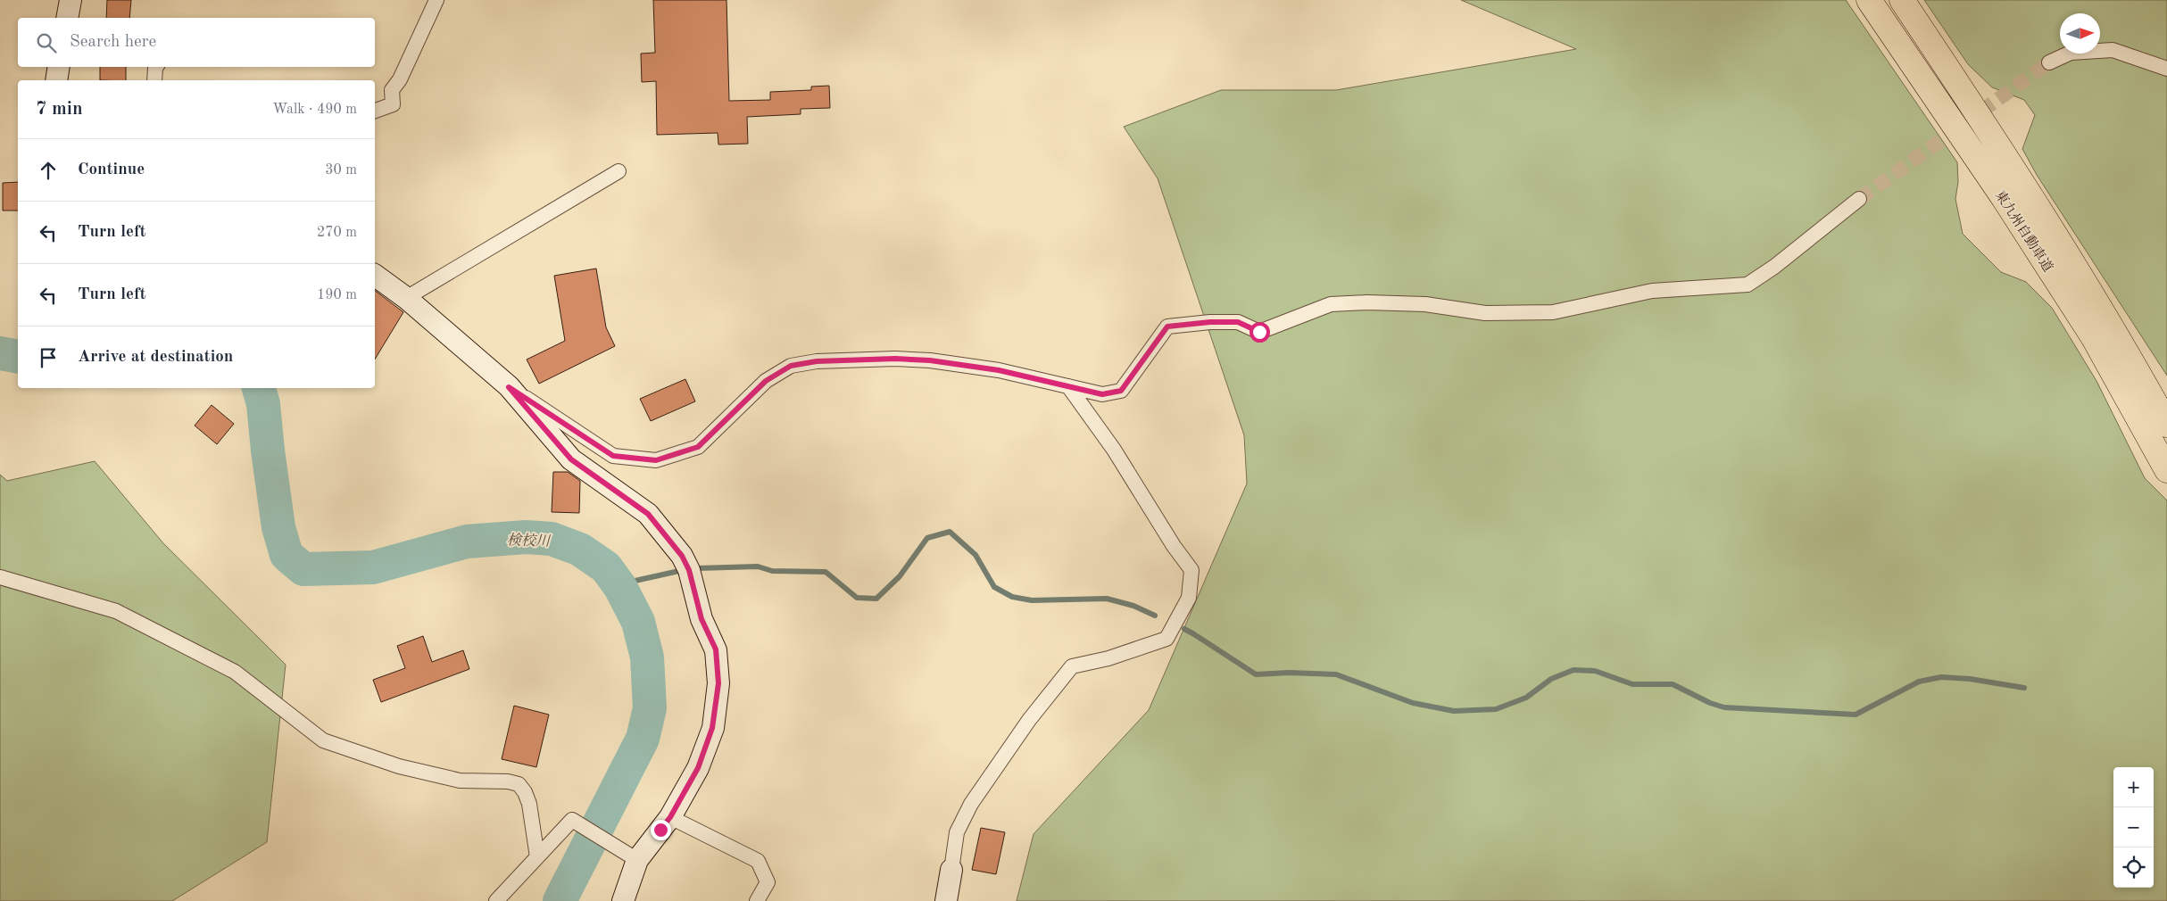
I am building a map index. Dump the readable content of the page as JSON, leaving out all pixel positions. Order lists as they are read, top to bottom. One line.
{"streets":{"highway":["東九州自動車道"]},"water":["検校川"],"north":"right","page":{"search":"Search here","heading":["7 min","Walk · 490 m"],"list":[["Continue","30 m"],["Turn left","270 m"],["Turn left","190 m"],"Arrive at destination"],"map_buttons":["+","−"]}}
